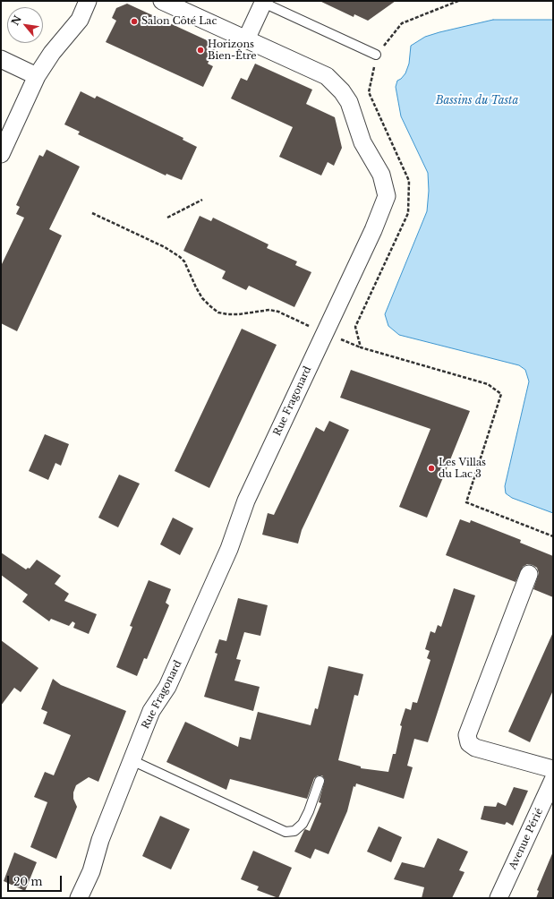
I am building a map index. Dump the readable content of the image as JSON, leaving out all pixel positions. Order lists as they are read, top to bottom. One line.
{"streets":{"street":["Rue Fragonard","Avenue Périé"]},"water":["Bassins du Tasta"],"places":["Salon Côté Lac","Horizons Bien-Être","Les Villas du Lac 3"],"scale_bar":"20 m","north":"top left"}
